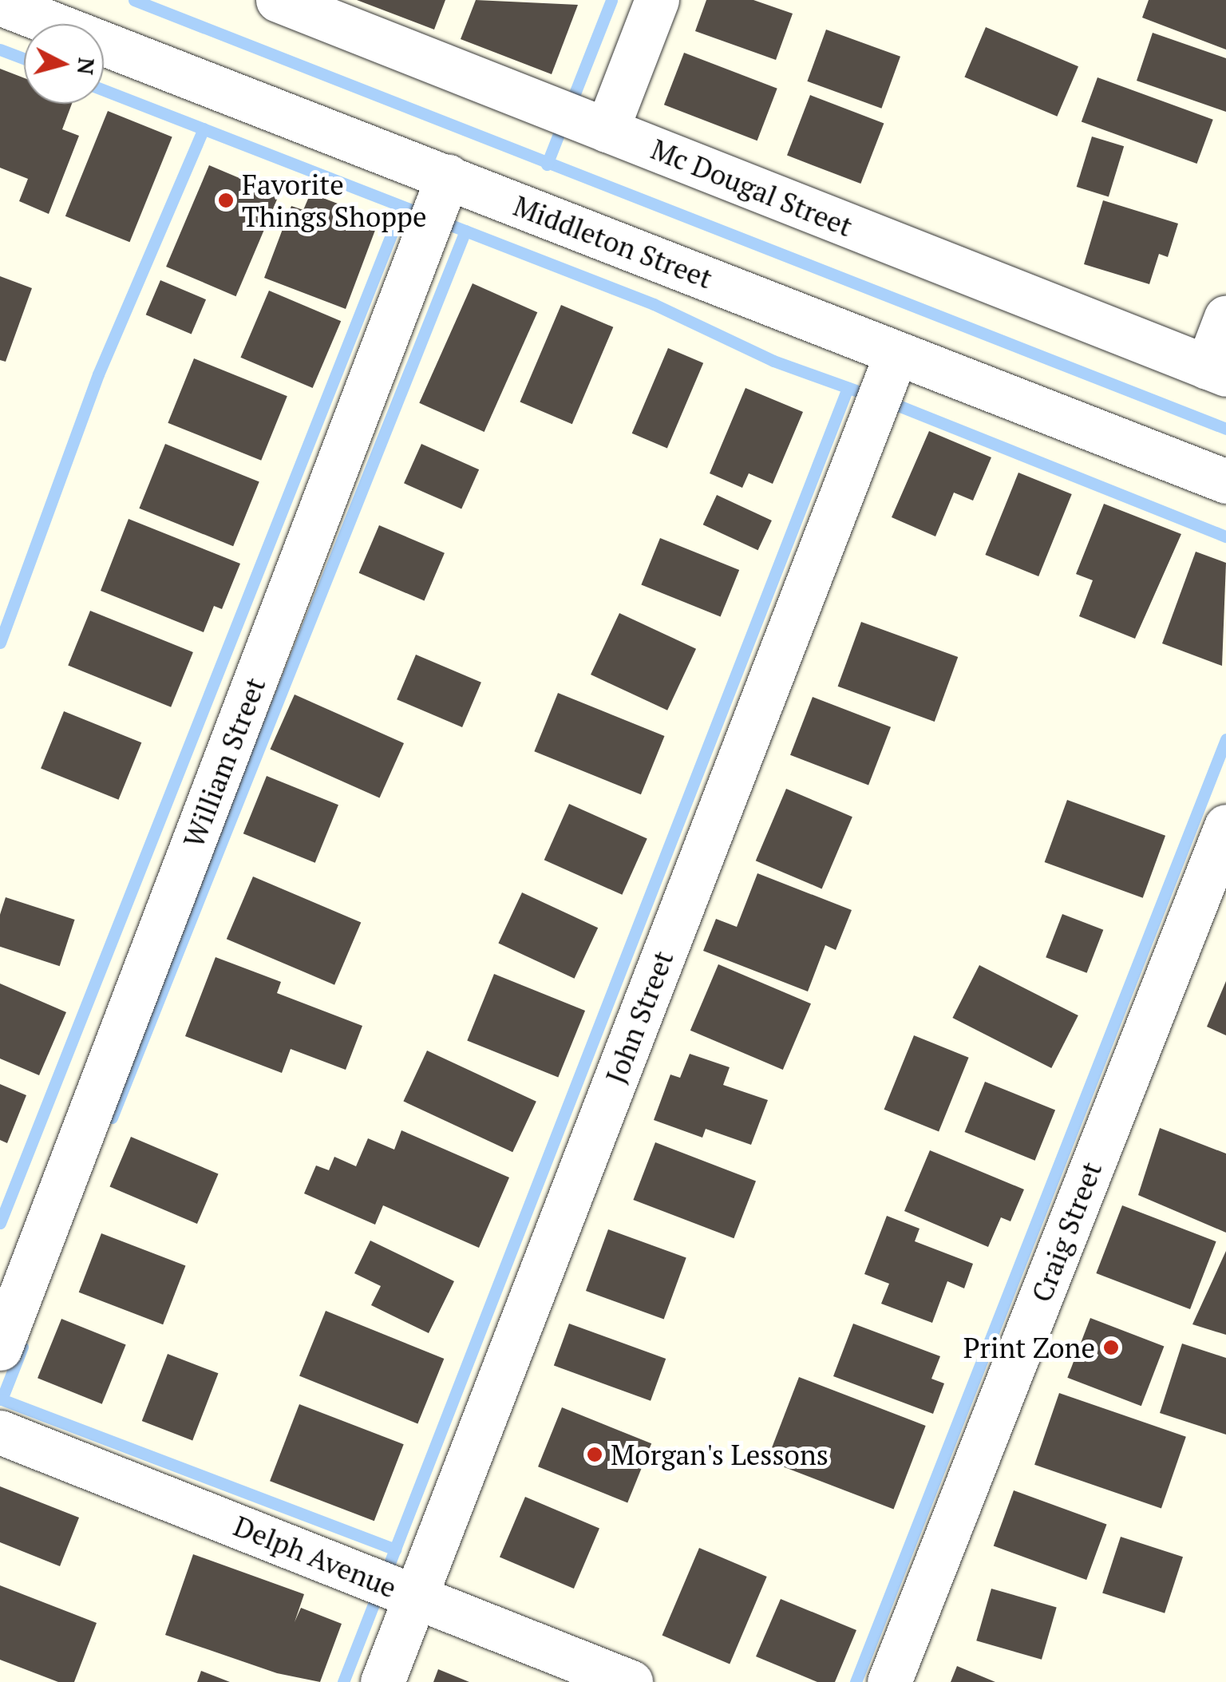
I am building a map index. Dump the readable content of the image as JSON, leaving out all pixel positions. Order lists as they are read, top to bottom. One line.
{"streets":{"street":["Mc Dougal Street","Middleton Street","William Street","John Street","Craig Street","Delph Avenue"]},"crossings":[["Middleton Street","William Street"],["Middleton Street","John Street"],["John Street","Delph Avenue"]],"places":["Favorite Things Shoppe","Print Zone","Morgan's Lessons"],"north":"right"}
